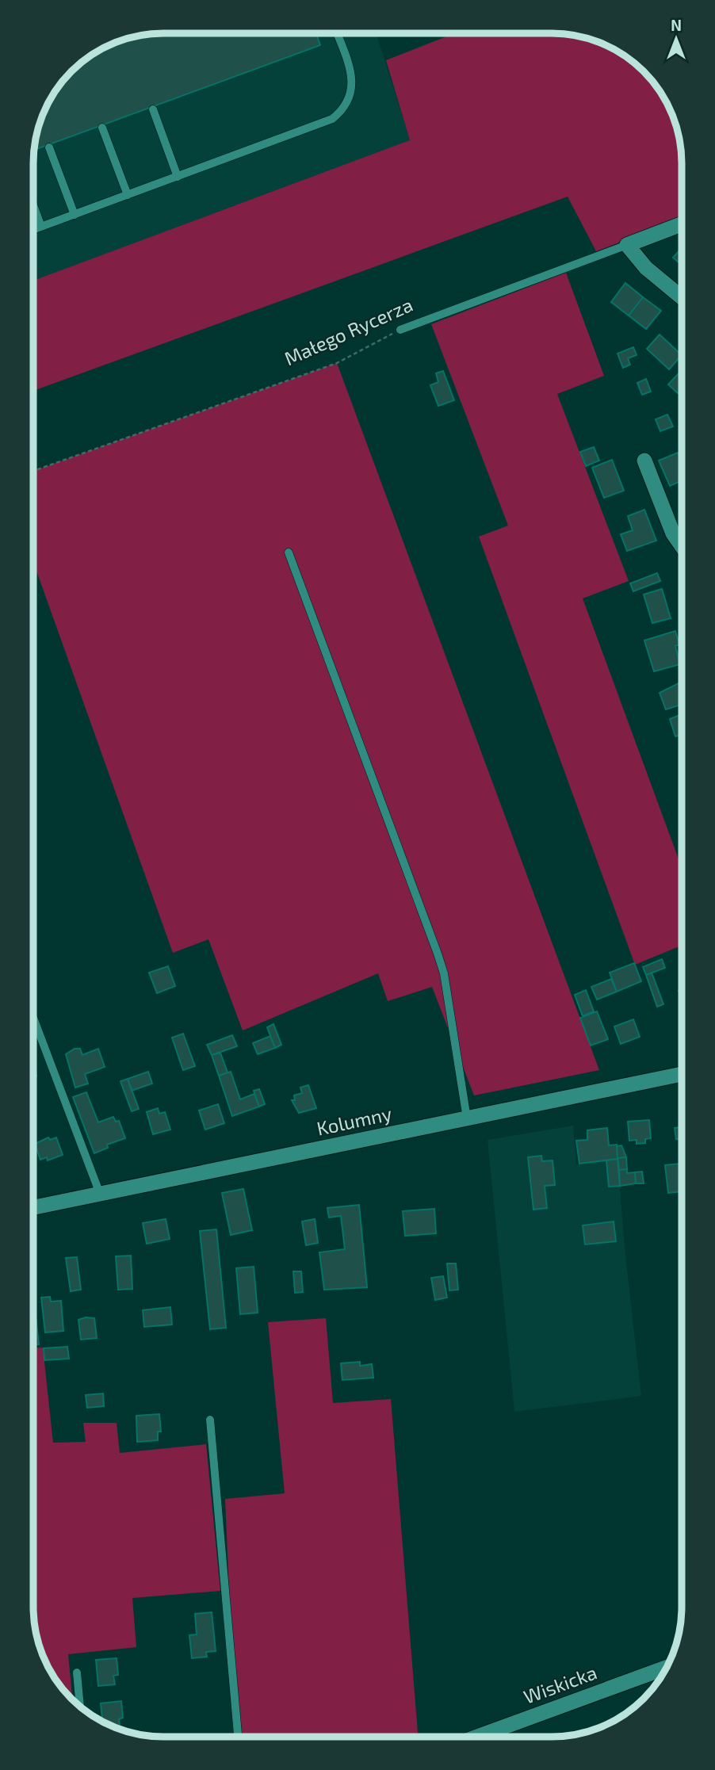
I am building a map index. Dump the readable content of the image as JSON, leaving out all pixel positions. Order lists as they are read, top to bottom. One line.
{"streets":{"street":["Małego Rycerza","Kolumny","Wiskicka"]},"north":"top"}
